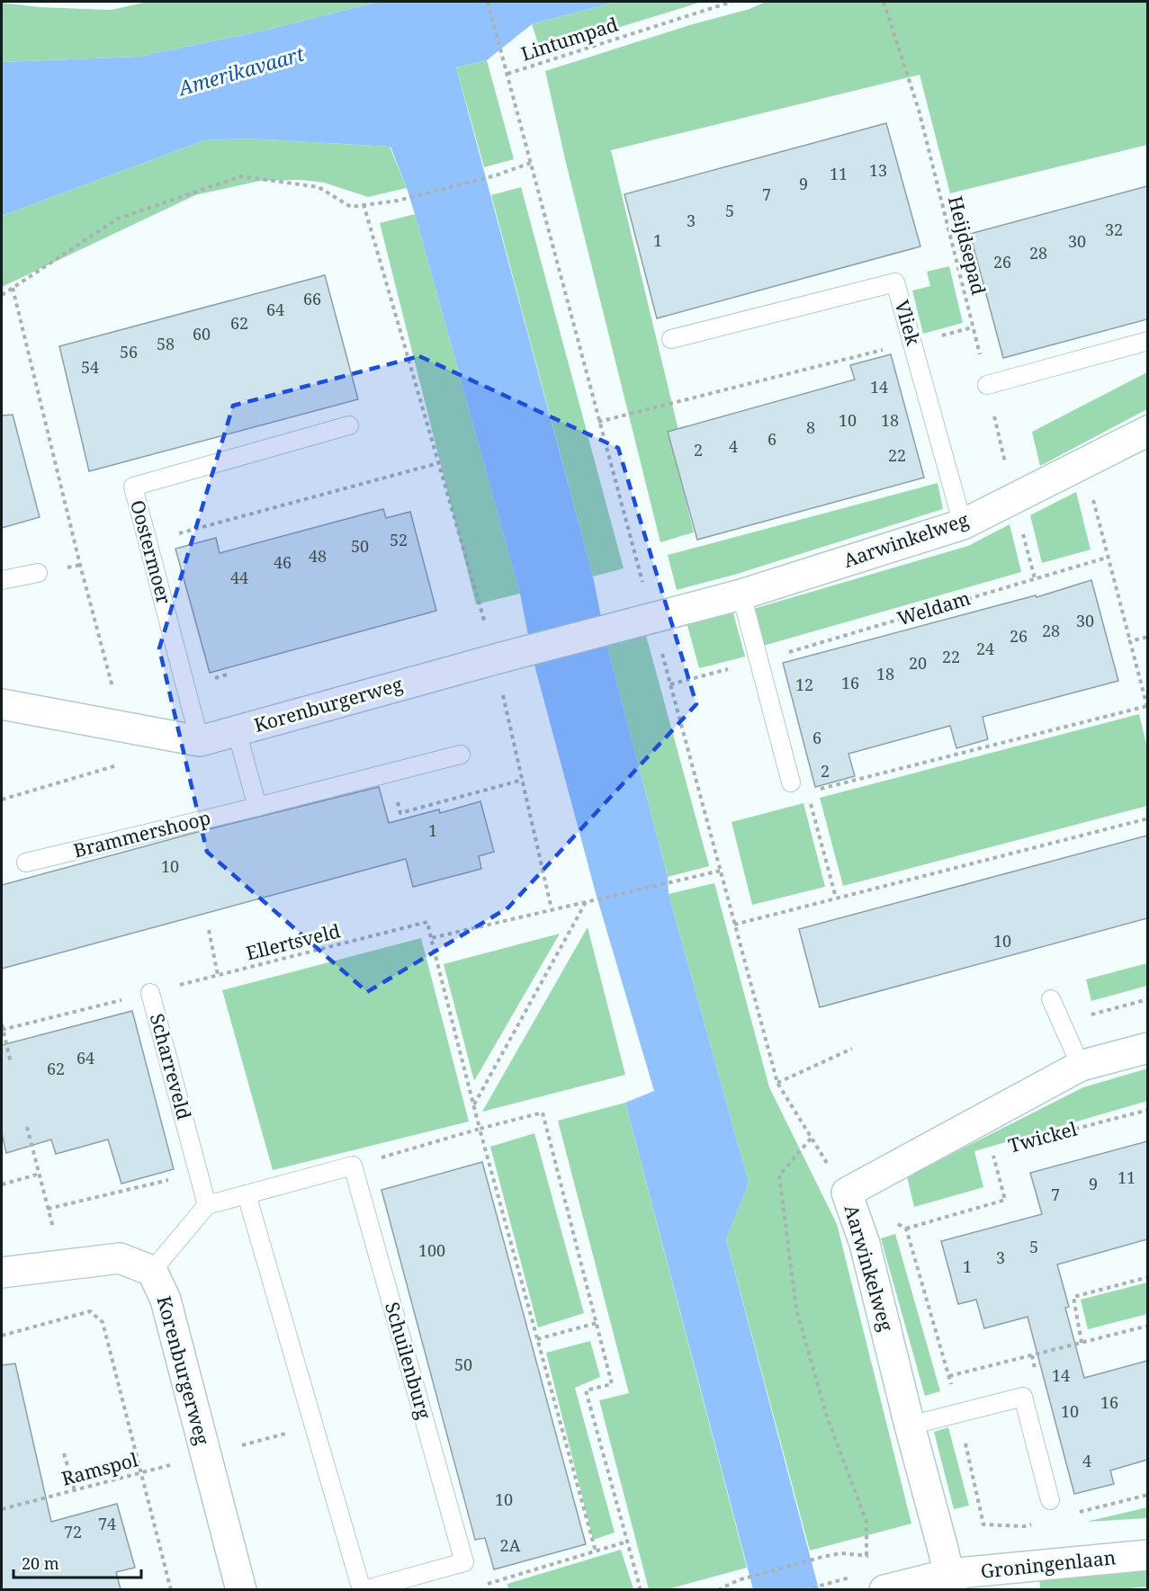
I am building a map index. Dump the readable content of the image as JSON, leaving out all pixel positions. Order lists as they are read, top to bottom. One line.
{"streets":{"street":["Aarwinkelweg","Korenburgerweg","Groningenlaan"],"lane":["Vliek","Oostermoer","Brammershoop","Scharreveld","Schuilenburg"],"path":["Lintumpad","Heijdsepad","Weldam","Ellertsveld","Twickel","Ramspol"]},"crossings":[["Heijdsepad","Aarwinkelweg"],["Vliek","Aarwinkelweg"],["Aarwinkelweg","Korenburgerweg"],["Aarwinkelweg","Groningenlaan"],["Oostermoer","Korenburgerweg"],["Korenburgerweg","Ramspol"],["Ellertsveld","Scharreveld"],["Schuilenburg","Ramspol"]],"water":["Amerikavaart"],"house_numbers":["13","11","9","7","5","3","32","1","30","28","26","66","64","62","60","58","56","54","14","10","18","8","6","4","2","22","52","50","48","46","44","30","28","26","24","22","20","18","16","12","6","2","1","10","10","64","62","11","9","7","5","100","3","1","50","14","16","10","4","10","74","72","2A"],"scale_bar":"20 m"}
